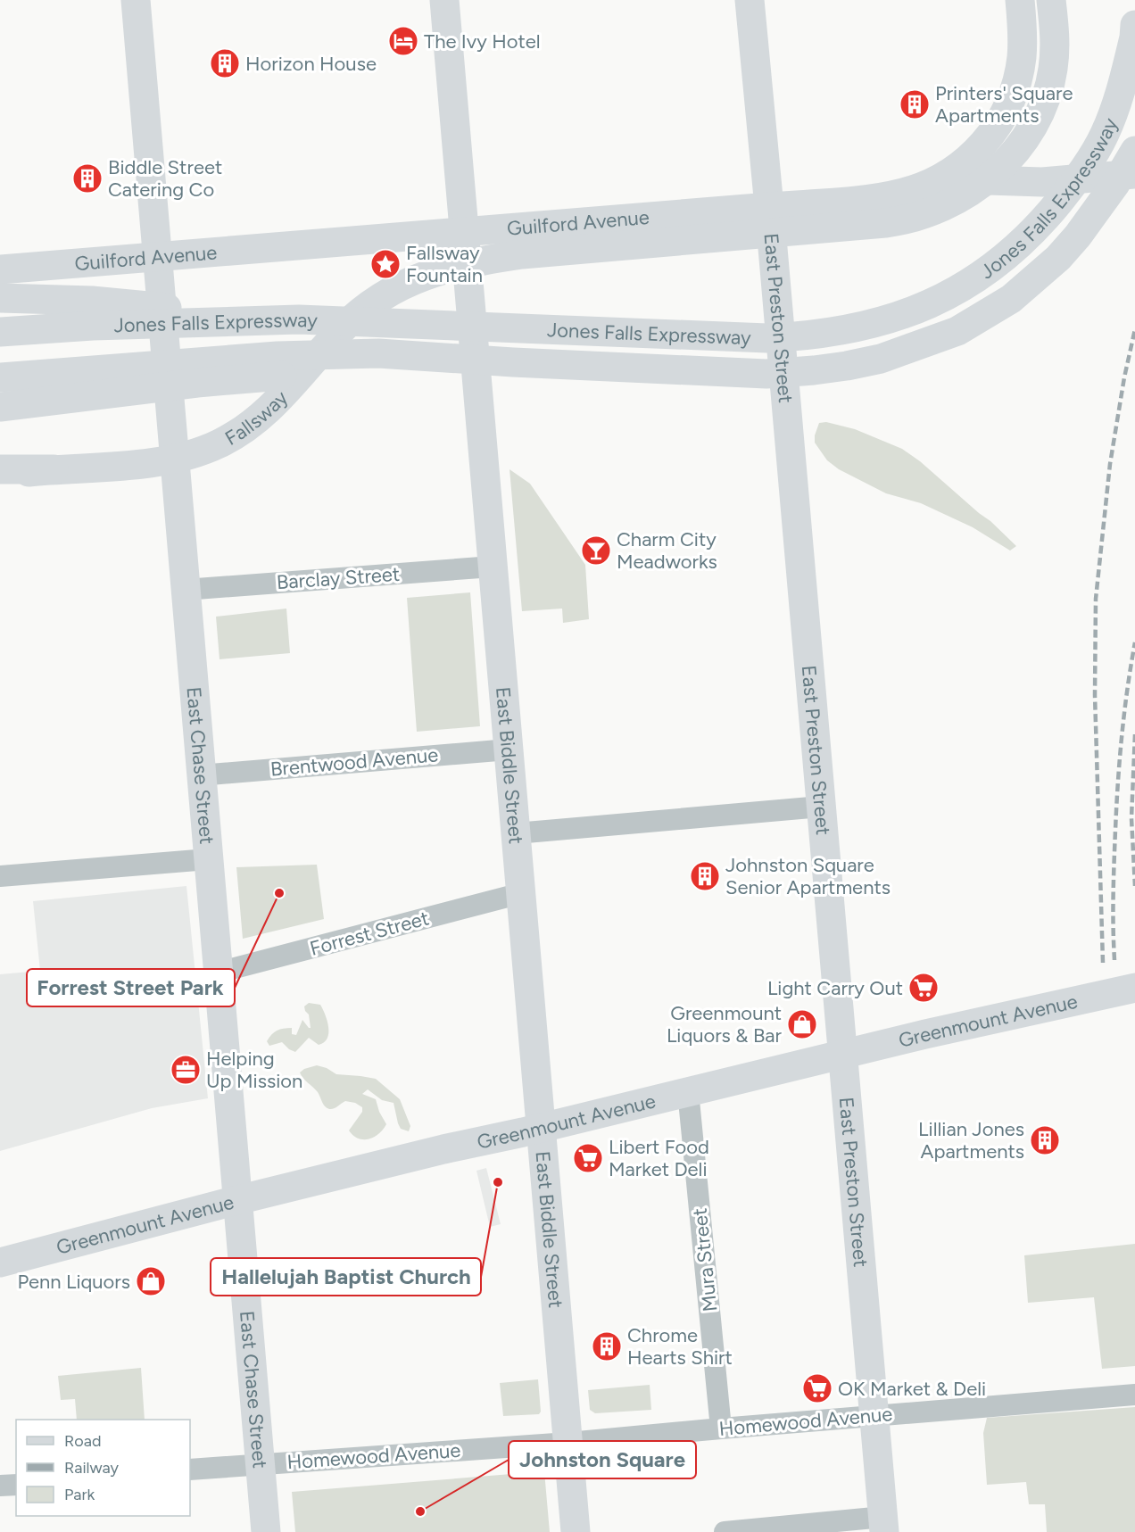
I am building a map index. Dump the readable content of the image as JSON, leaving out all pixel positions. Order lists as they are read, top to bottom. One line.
{"streets":{"main road":["Jones Falls Expressway","Guilford Avenue","East Preston Street","Fallsway","East Chase Street","East Biddle Street","Greenmount Avenue"],"street":["Barclay Street","Brentwood Avenue","Forrest Street","Mura Street","Homewood Avenue"]},"crossings":[["Guilford Avenue","East Preston Street"],["Guilford Avenue","Fallsway"],["Guilford Avenue","East Chase Street"],["Guilford Avenue","East Biddle Street"],["East Preston Street","Greenmount Avenue"],["East Preston Street","Homewood Avenue"],["Fallsway","East Chase Street"],["Fallsway","East Biddle Street"],["Barclay Street","East Chase Street"],["Barclay Street","East Biddle Street"],["Brentwood Avenue","East Chase Street"],["Brentwood Avenue","East Biddle Street"],["East Chase Street","Forrest Street"],["East Chase Street","Greenmount Avenue"],["East Chase Street","Homewood Avenue"],["East Biddle Street","Forrest Street"],["East Biddle Street","Greenmount Avenue"],["East Biddle Street","Homewood Avenue"],["Greenmount Avenue","Mura Street"],["Mura Street","Homewood Avenue"]],"places":{"hotel":["The Ivy Hotel"],"building":["Horizon House","Printers' Square Apartments","Biddle Street Catering Co","Johnston Square Senior Apartments","Lillian Jones Apartments","Chrome Hearts Shirt"],"place":["Fallsway Fountain"],"bar":["Charm City Meadworks"],"other":["Forrest Street Park","Hallelujah Baptist Church","Johnston Square"],"supermarket":["Light Carry Out","Libert Food Market Deli","OK Market & Deli"],"shop":["Greenmount Liquors & Bar","Penn Liquors"],"office":["Helping Up Mission"]},"legend":["Road","Railway","Park"]}
